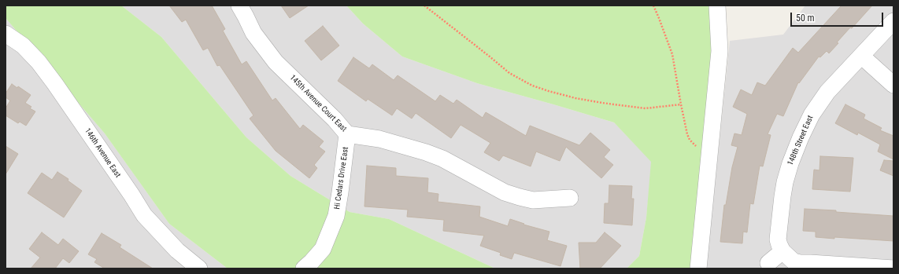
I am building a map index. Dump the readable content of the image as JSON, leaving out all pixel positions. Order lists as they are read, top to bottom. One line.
{"streets":{"street":["145th Avenue Court East","148th Street East","146th Avenue East","Hi Cedars Drive East"]},"crossings":[["145th Avenue Court East","Hi Cedars Drive East"]],"scale_bar":"50 m"}
